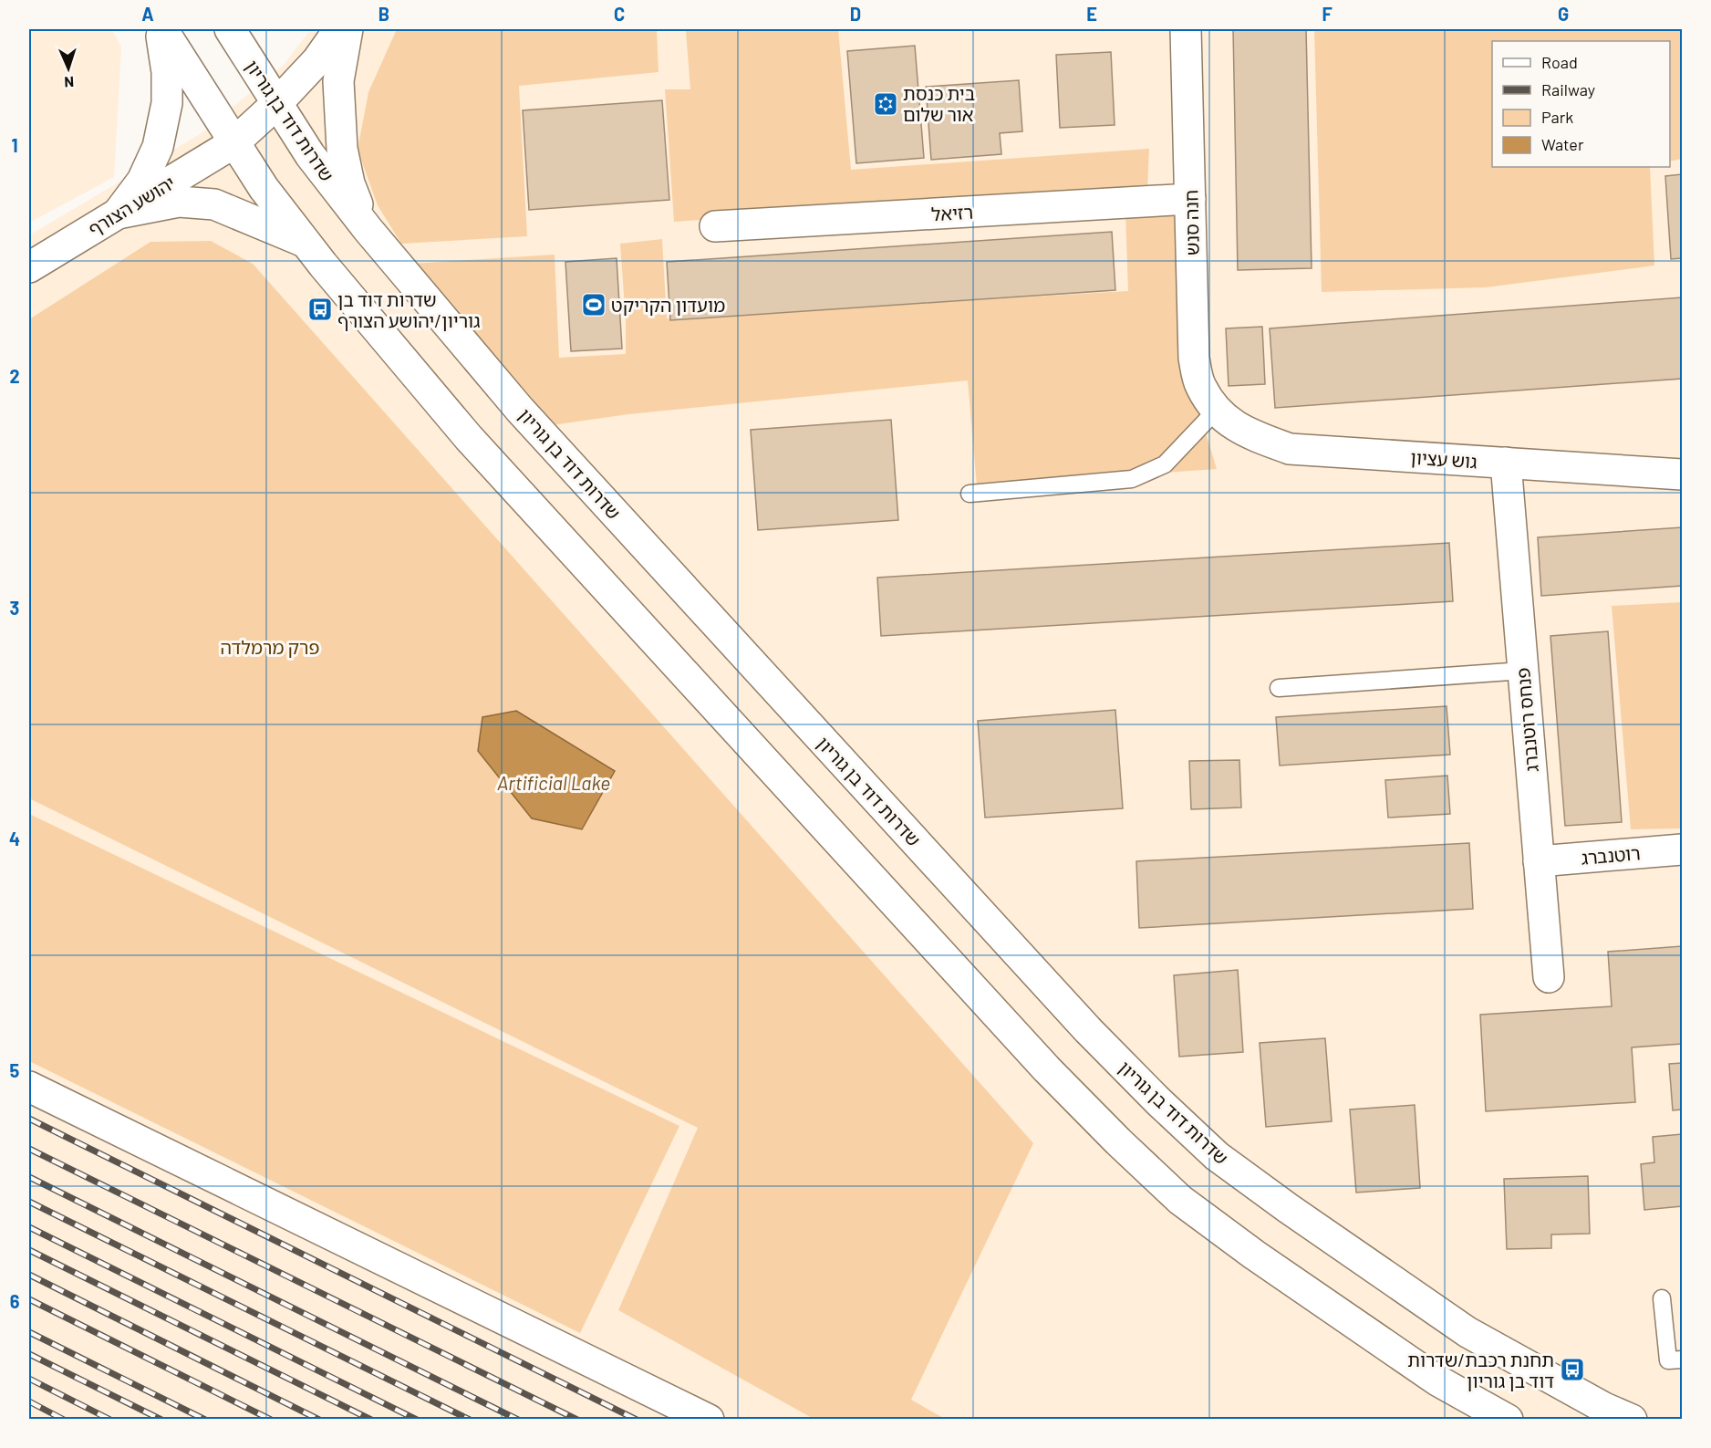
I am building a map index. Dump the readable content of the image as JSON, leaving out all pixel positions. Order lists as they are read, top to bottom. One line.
{"streets":{"main road":["שדרות דוד בן גוריון","יהושע הצורף","רזיאל","חנה סנש","גוש עציון","פנחס רוטנברג","רוטנברג"]},"crossings":[["שדרות דוד בן גוריון","יהושע הצורף"],["רזיאל","חנה סנש"],["חנה סנש","גוש עציון"],["גוש עציון","פנחס רוטנברג"],["פנחס רוטנברג","רוטנברג"]],"water":["Artificial Lake"],"parks":["פרק מרמלדה"],"places":{"synagogue":["בית כנסת אור שלום"],"sports":["מועדון הקריקט"],"bus stop":["שדרות דוד בן גוריון/יהושע הצורף","תחנת רכבת/שדרות דוד בן גוריון"]},"legend":["Road","Railway","Park","Water"],"north":"bottom","grid":{"columns":["A","B","C","D","E","F","G"],"rows":["1","2","3","4","5","6"]}}
